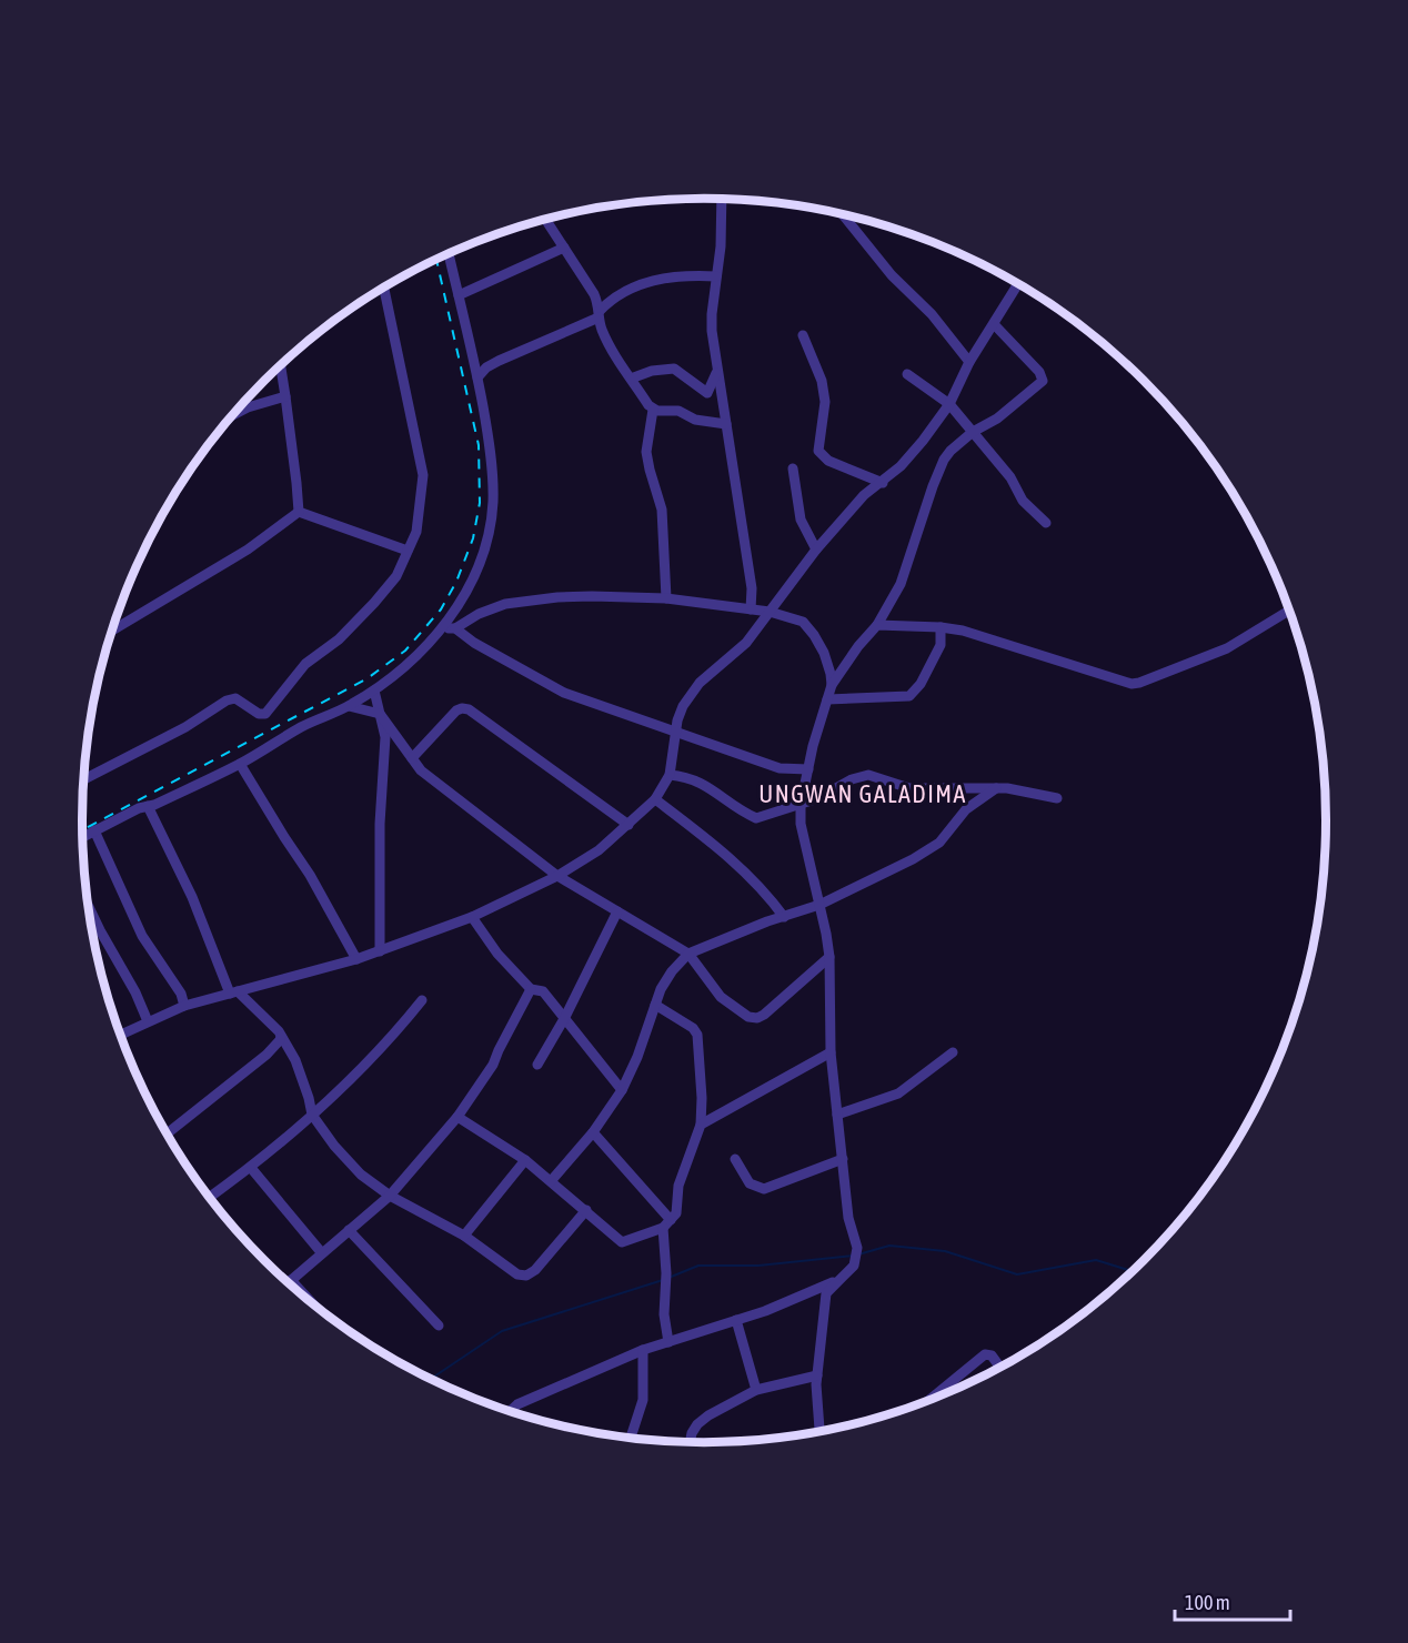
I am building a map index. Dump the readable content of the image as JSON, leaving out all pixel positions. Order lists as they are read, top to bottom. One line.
{"districts":["UNGWAN GALADIMA"],"scale_bar":"100 m"}
